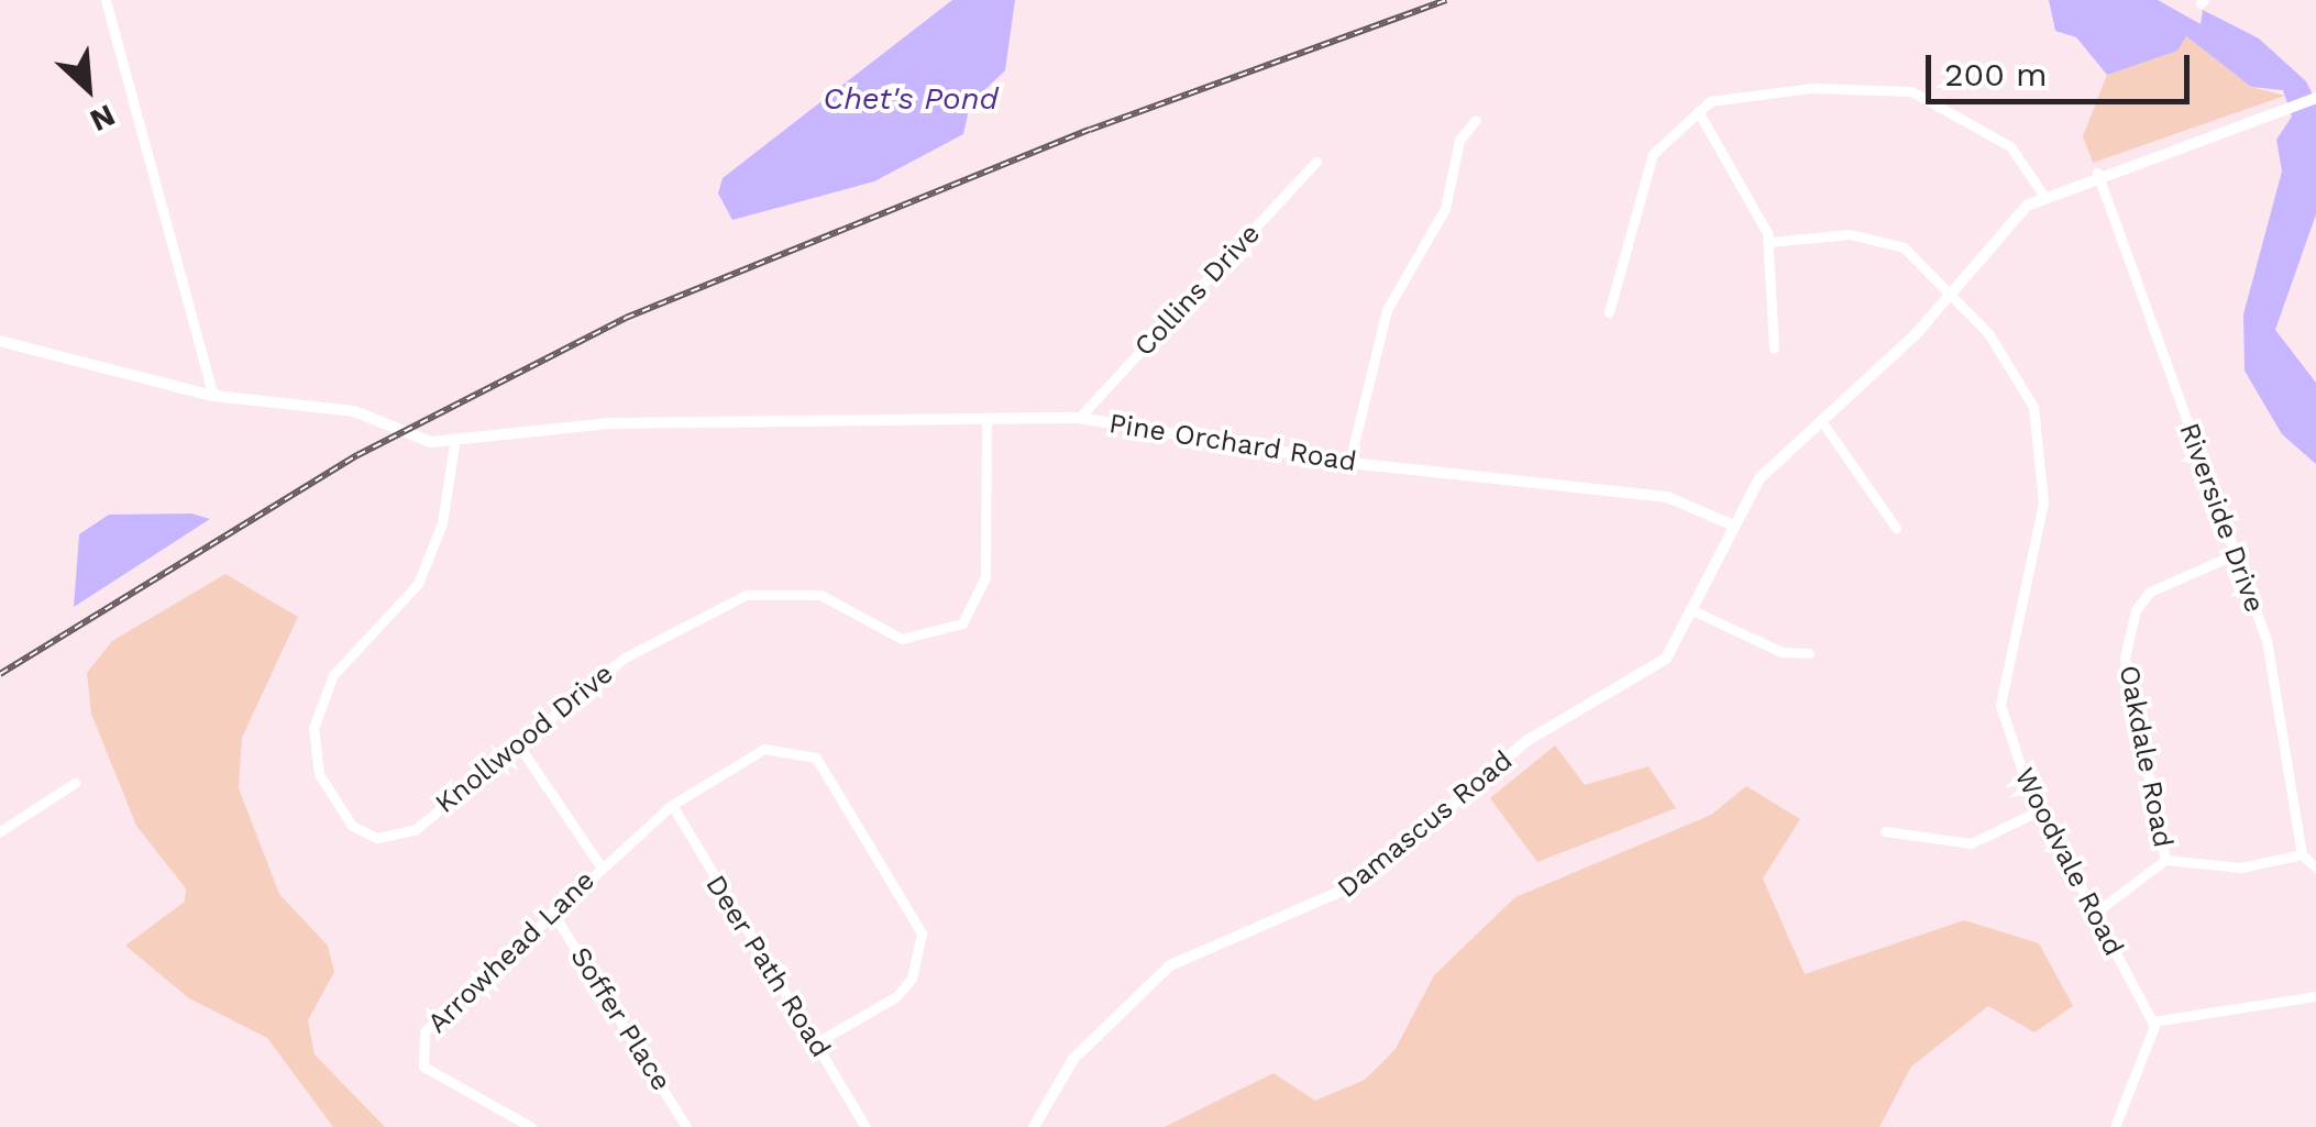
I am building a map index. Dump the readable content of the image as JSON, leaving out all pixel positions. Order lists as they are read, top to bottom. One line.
{"streets":{"street":["Collins Drive","Pine Orchard Road","Riverside Drive","Knollwood Drive","Oakdale Road","Damascus Road","Woodvale Road","Arrowhead Lane","Deer Path Road","Soffer Place"]},"crossings":[["Collins Drive","Pine Orchard Road"],["Pine Orchard Road","Knollwood Drive"],["Pine Orchard Road","Damascus Road"],["Riverside Drive","Oakdale Road"],["Knollwood Drive","Arrowhead Lane"],["Oakdale Road","Woodvale Road"],["Arrowhead Lane","Soffer Place"]],"water":["Chet's Pond"],"scale_bar":"200 m","north":"bottom right"}
